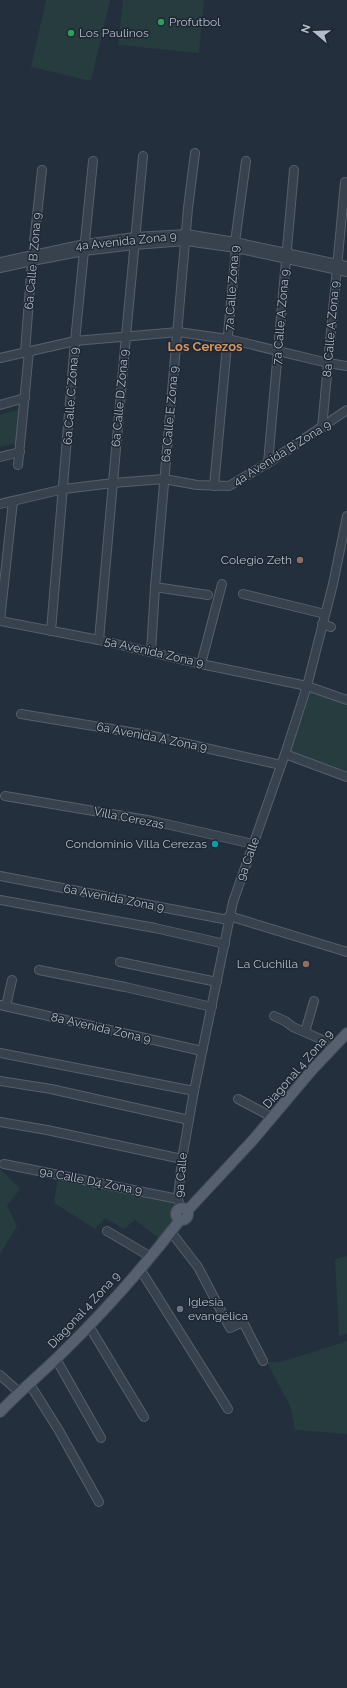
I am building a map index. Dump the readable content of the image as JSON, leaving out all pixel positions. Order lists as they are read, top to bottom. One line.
{"streets":{"main road":["Diagonal 4 Zona 9"],"street":["4a Avenida Zona 9","6a Calle B Zona 9","7a Calle Zona 9","7a Calle A Zona 9","8a Calle A Zona 9","6a Calle C Zona 9","6a Calle D Zona 9","6a Calle E Zona 9","4a Avenida B Zona 9","5a Avenida Zona 9","6a Avenida A Zona 9","Villa Cerezas","9a Calle","6a Avenida Zona 9","8a Avenida Zona 9","9a Calle D4 Zona 9"]},"crossings":[["4a Avenida Zona 9","6a Calle B Zona 9"],["4a Avenida Zona 9","7a Calle Zona 9"],["4a Avenida Zona 9","7a Calle A Zona 9"],["4a Avenida Zona 9","8a Calle A Zona 9"],["4a Avenida Zona 9","6a Calle C Zona 9"],["4a Avenida Zona 9","6a Calle D Zona 9"],["4a Avenida Zona 9","6a Calle E Zona 9"],["7a Calle Zona 9","4a Avenida B Zona 9"],["7a Calle A Zona 9","4a Avenida B Zona 9"],["8a Calle A Zona 9","4a Avenida B Zona 9"],["6a Calle C Zona 9","4a Avenida B Zona 9"],["6a Calle C Zona 9","5a Avenida Zona 9"],["6a Calle D Zona 9","4a Avenida B Zona 9"],["6a Calle D Zona 9","5a Avenida Zona 9"],["6a Calle E Zona 9","4a Avenida B Zona 9"],["6a Calle E Zona 9","5a Avenida Zona 9"],["5a Avenida Zona 9","9a Calle"],["6a Avenida A Zona 9","9a Calle"],["Villa Cerezas","9a Calle"],["9a Calle","6a Avenida Zona 9"],["9a Calle","8a Avenida Zona 9"],["9a Calle","Diagonal 4 Zona 9"],["9a Calle","9a Calle D4 Zona 9"],["Diagonal 4 Zona 9","9a Calle D4 Zona 9"]],"districts":["Los Cerezos"],"places":["Profutbol","Los Paulinos","Colegio Zeth","Condominio Villa Cerezas","La Cuchilla","Iglesia evangélica"],"north":"left"}
